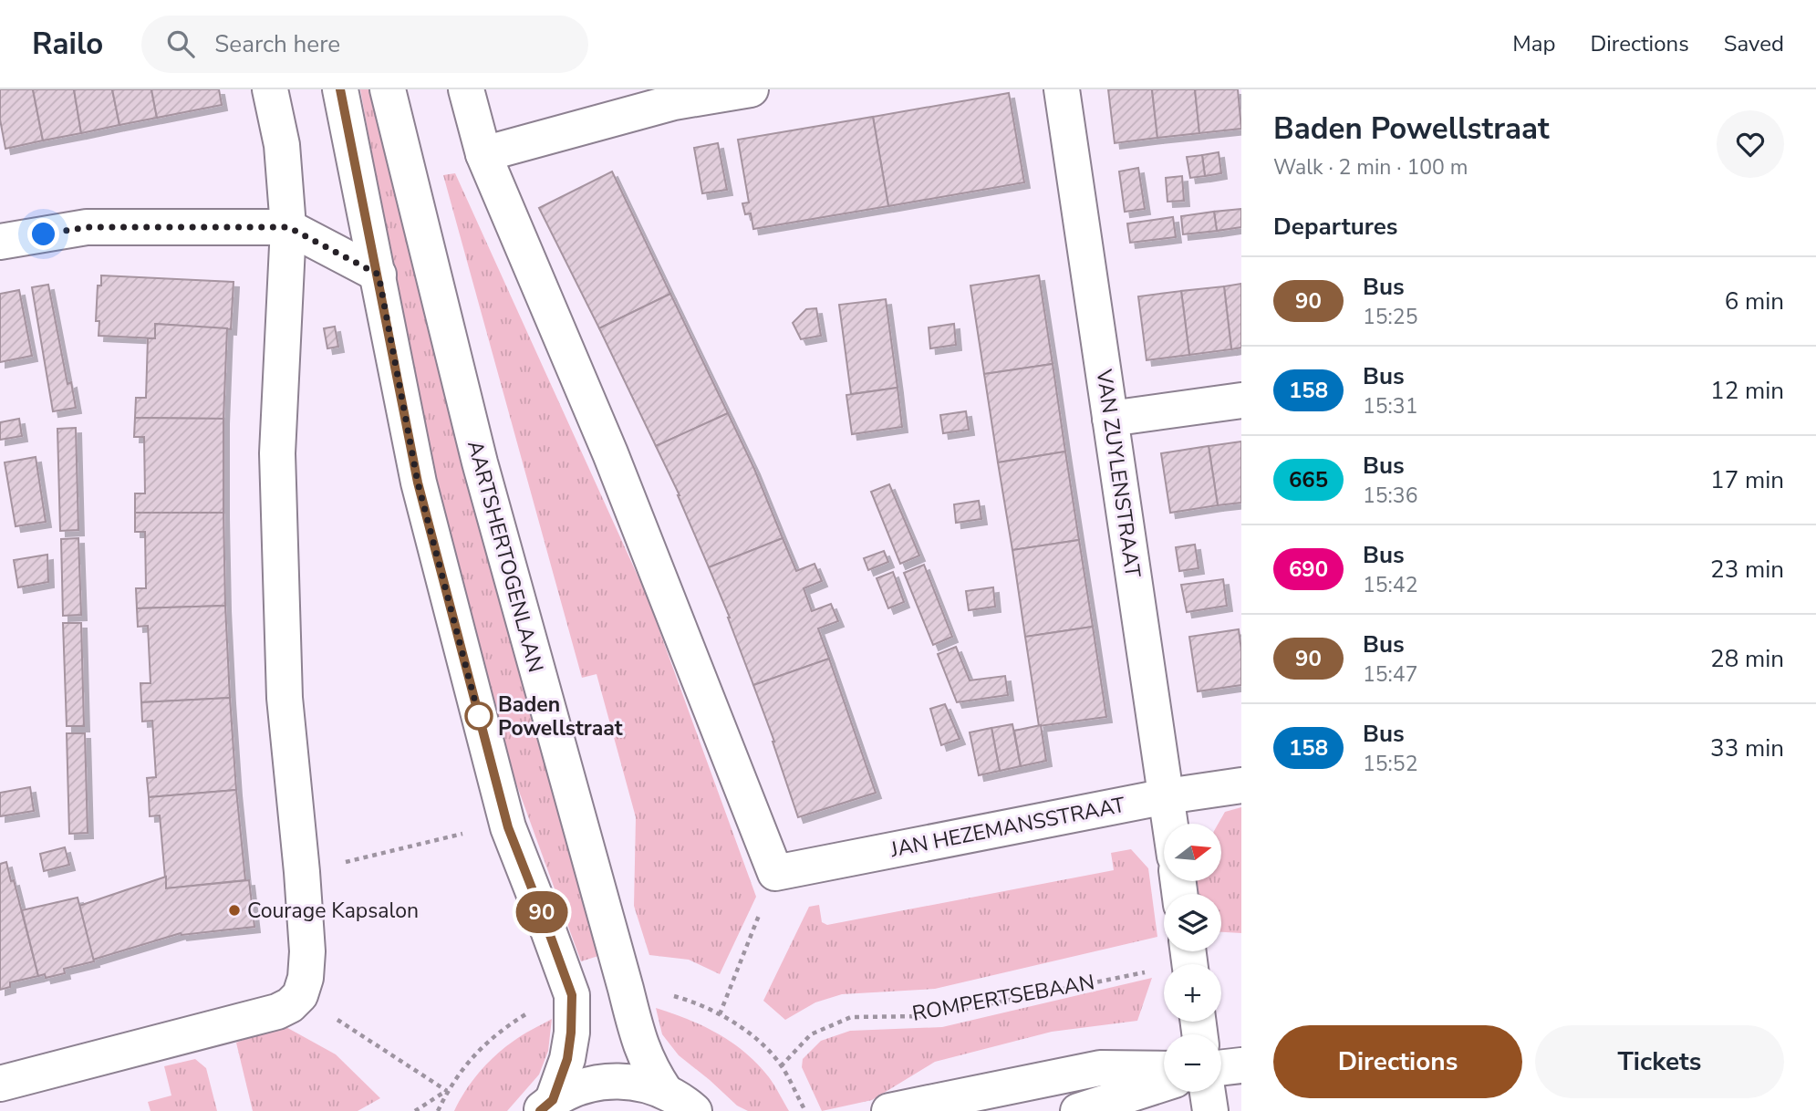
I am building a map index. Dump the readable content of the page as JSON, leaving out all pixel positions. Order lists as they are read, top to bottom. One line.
{"streets":{"street":["VAN ZUYLENSTRAAT","AARTSHERTOGENLAAN","JAN HEZEMANSSTRAAT"],"path":["ROMPERTSEBAAN"]},"crossings":[["VAN ZUYLENSTRAAT","JAN HEZEMANSSTRAAT"]],"places":["Baden Powellstraat","Courage Kapsalon"],"lines":["bus line 90"],"north":"right","page":{"header":"Railo","search":"Search here","nav":["Map","Directions","Saved"],"on_map":"90","heading":[["Baden Powellstraat","Walk · 2 min · 100 m"],"Departures"],"list":[{"mark":"90","name":"Bus","note":"15:25","value":"6 min"},{"mark":"158","name":"Bus","note":"15:31","value":"12 min"},{"mark":"665","name":"Bus","note":"15:36","value":"17 min"},{"mark":"690","name":"Bus","note":"15:42","value":"23 min"},{"mark":"90","name":"Bus","note":"15:47","value":"28 min"},{"mark":"158","name":"Bus","note":"15:52","value":"33 min"}],"map_buttons":["+","−"],"buttons":["Directions","Tickets"]}}
